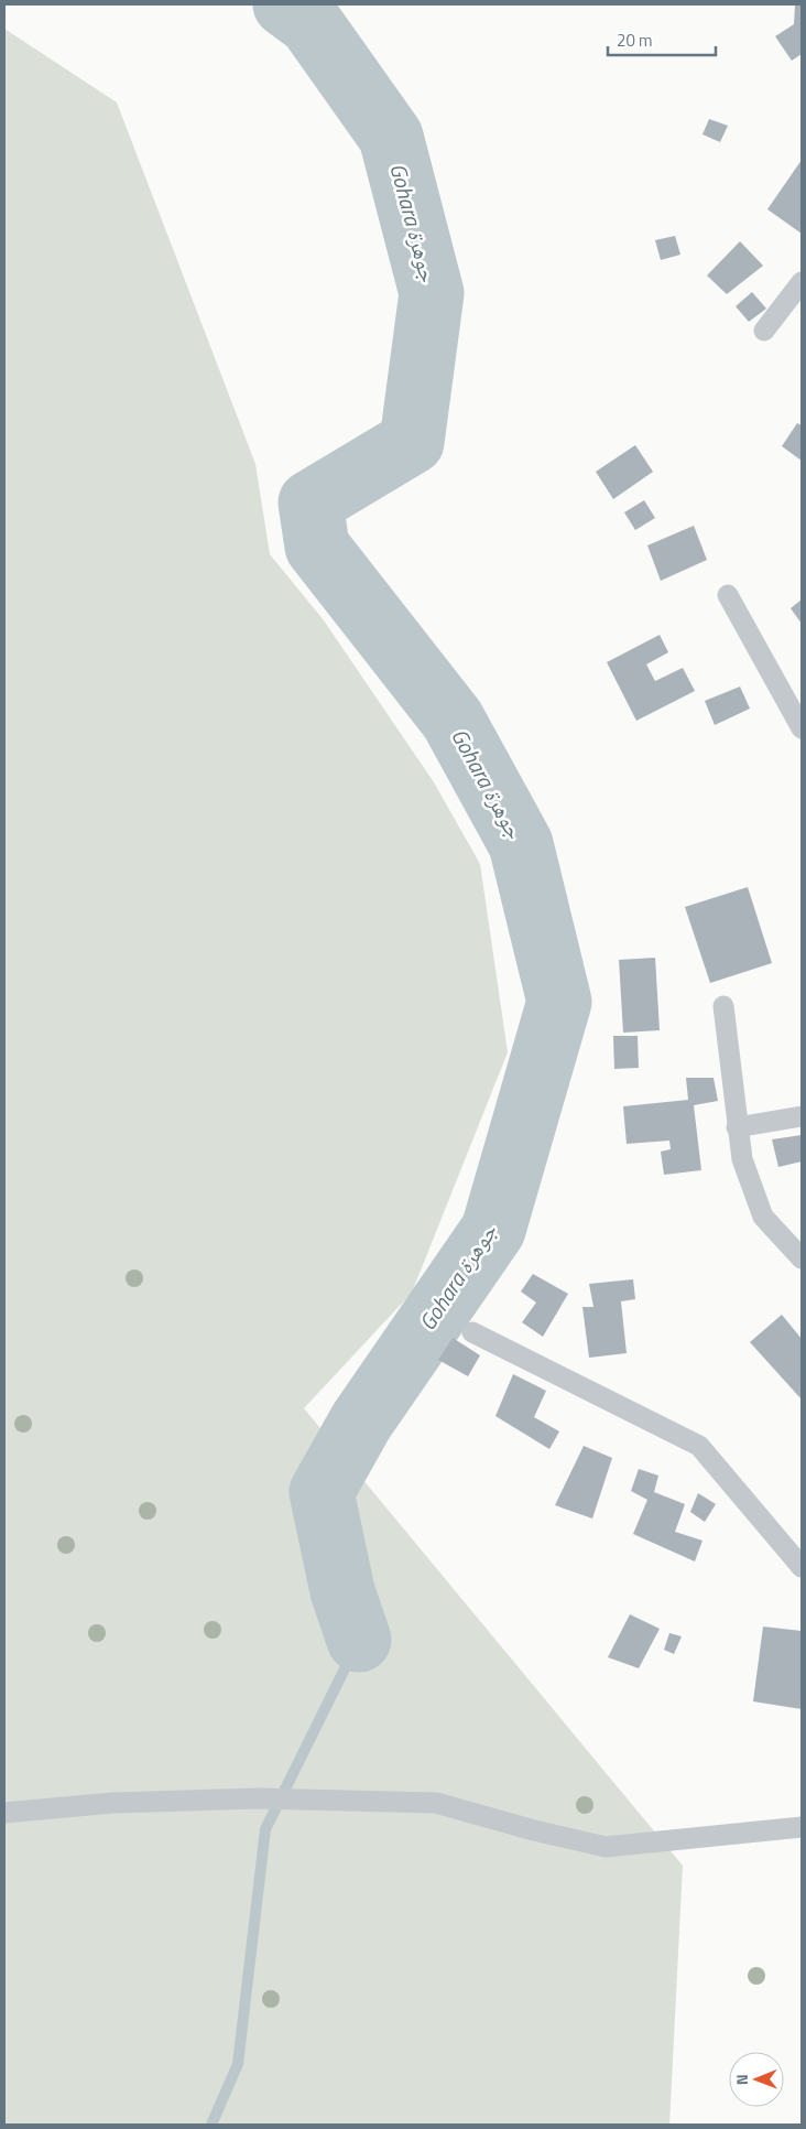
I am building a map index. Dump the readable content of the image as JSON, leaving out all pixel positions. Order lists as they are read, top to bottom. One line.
{"water":["Gohara جوهرة"],"scale_bar":"20 m","north":"left"}
